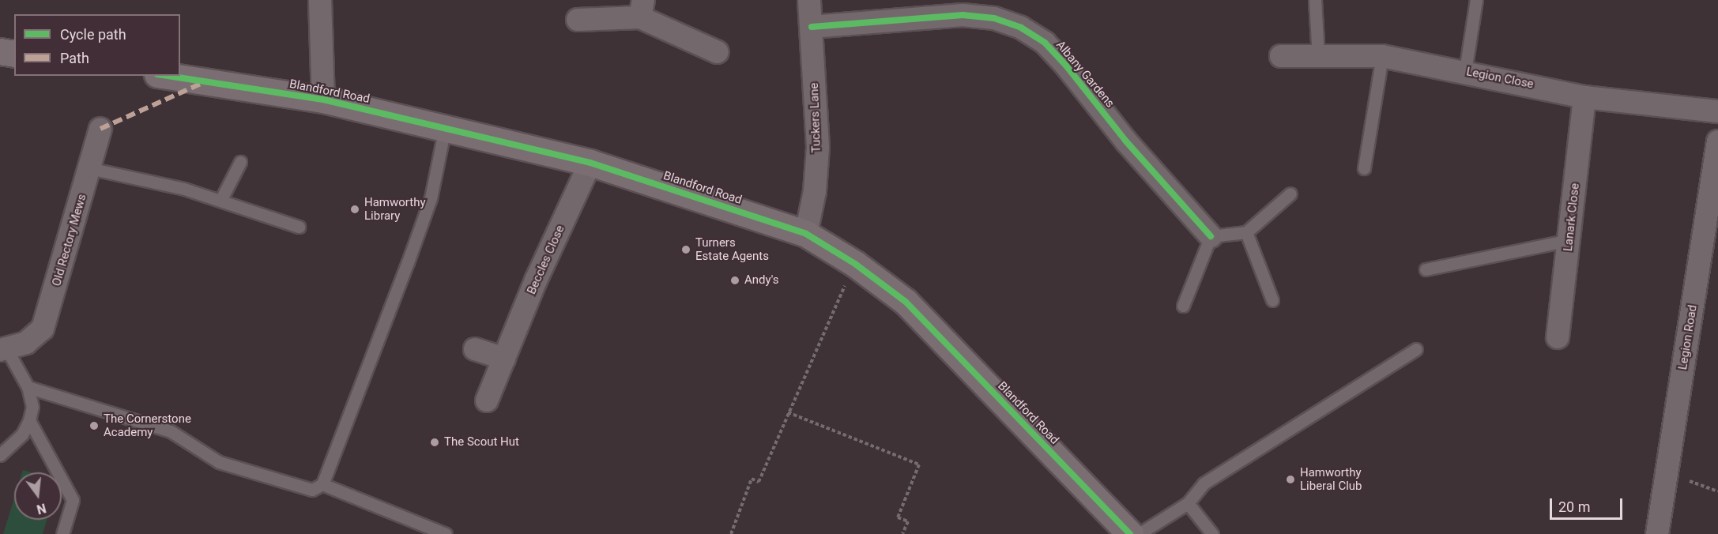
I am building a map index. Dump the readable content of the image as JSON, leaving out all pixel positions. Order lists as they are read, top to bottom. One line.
{"streets":{"main road":["Blandford Road"],"street":["Albany Gardens","Legion Close","Tuckers Lane","Lanark Close","Old Rectory Mews","Beccles Close","Legion Road"]},"crossings":[["Albany Gardens","Tuckers Lane"],["Legion Close","Lanark Close"],["Blandford Road","Tuckers Lane"],["Blandford Road","Beccles Close"]],"places":["Hamworthy Library","Turners Estate Agents","Andy's","The Cornerstone Academy","The Scout Hut","Hamworthy Liberal Club"],"legend":["Cycle path","Path"],"scale_bar":"20 m","north":"bottom"}
